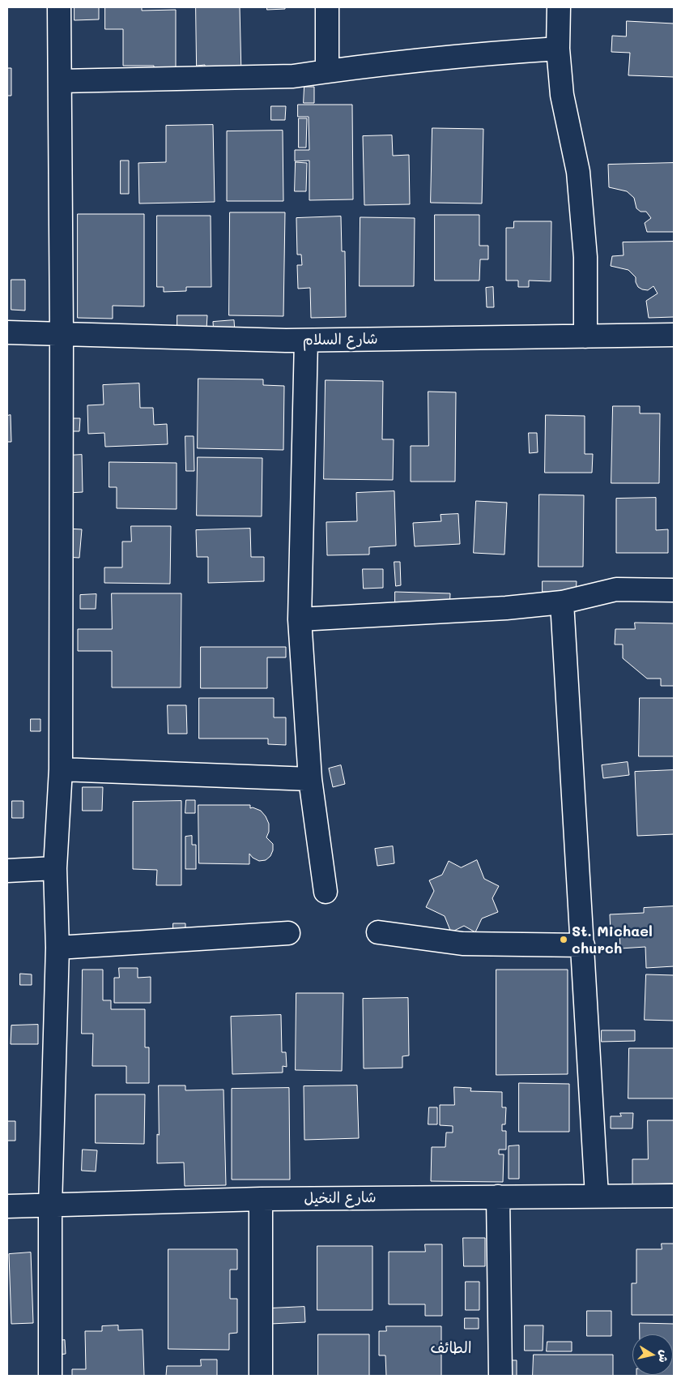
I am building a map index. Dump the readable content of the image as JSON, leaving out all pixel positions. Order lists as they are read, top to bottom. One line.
{"streets":{"street":["شارع السلام","شارع النخيل"]},"districts":["الطائف"],"places":["St. Michael church"],"north":"right"}
